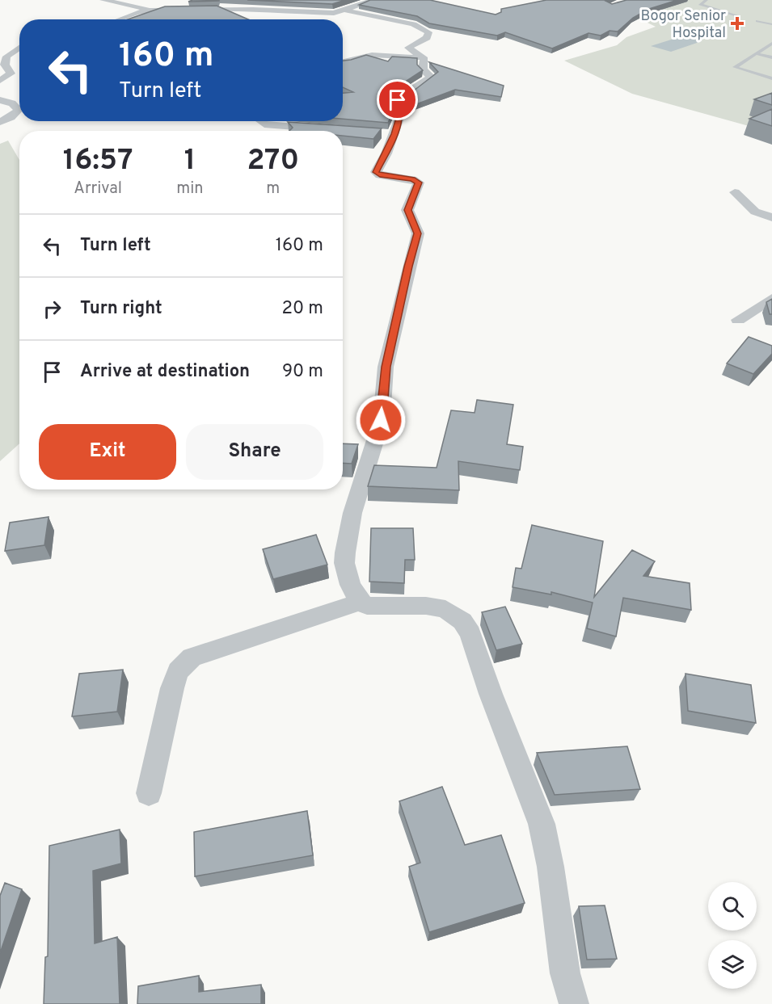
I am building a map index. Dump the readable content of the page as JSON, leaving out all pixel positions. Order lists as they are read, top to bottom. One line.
{"places":{"health":["Bogor Senior Hospital"]},"page":{"turn":["160 m","Turn left"],"eta":["16:57","Arrival","1","min","270","m"],"list":[{"name":"Turn left","value":"160 m"},{"name":"Turn right","value":"20 m"},{"name":"Arrive at destination","value":"90 m"}],"buttons":["Exit","Share"]}}
